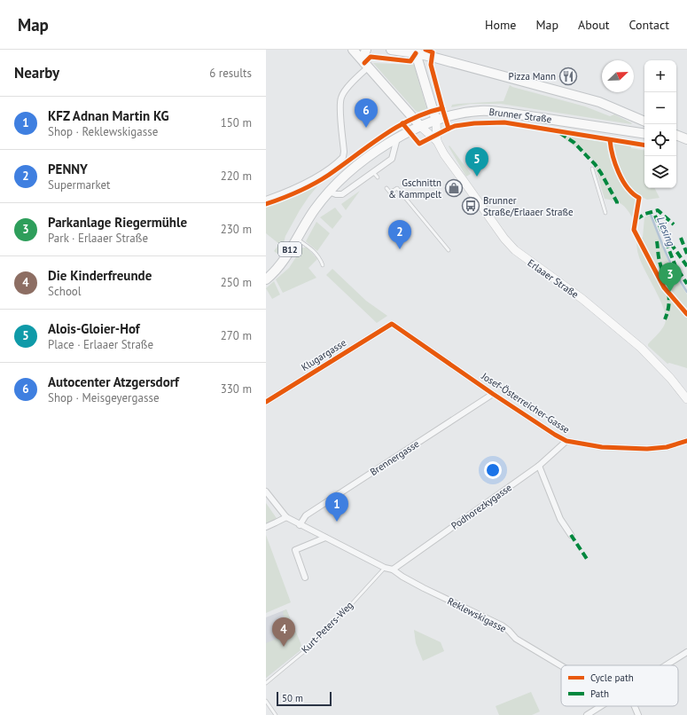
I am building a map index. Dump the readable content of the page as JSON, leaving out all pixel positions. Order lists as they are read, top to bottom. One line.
{"streets":{"main road":["Brunner Straße","B12","Erlaaer Straße"],"street":["Klugargasse","Josef-Österreicher-Gasse","Brennergasse","Podhorezkygasse","Reklewskigasse"],"lane":["Kurt-Peters-Weg"]},"crossings":[["Klugargasse","Josef-Österreicher-Gasse"],["Josef-Österreicher-Gasse","Brennergasse"],["Josef-Österreicher-Gasse","Podhorezkygasse"],["Brennergasse","Reklewskigasse"],["Podhorezkygasse","Reklewskigasse"],["Reklewskigasse","Kurt-Peters-Weg"]],"water":["Liesing"],"places":{"restaurant":["Pizza Mann"],"shop":["Gschnittn & Kammpelt"],"bus stop":["Brunner Straße/Erlaaer Straße"]},"legend":["Cycle path","Path"],"scale_bar":"50 m","north":"top right","page":{"header":"Map","nav":["Home","Map","About","Contact"],"heading":["Nearby","6 results"],"map_buttons":["+","−"],"list":[{"mark":"1","name":"KFZ Adnan Martin KG","note":"Shop · Reklewskigasse","value":"150 m"},{"mark":"2","name":"PENNY","note":"Supermarket","value":"220 m"},{"mark":"3","name":"Parkanlage Riegermühle","note":"Park · Erlaaer Straße","value":"230 m"},{"mark":"4","name":"Die Kinderfreunde","note":"School","value":"250 m"},{"mark":"5","name":"Alois-Gloier-Hof","note":"Place · Erlaaer Straße","value":"270 m"},{"mark":"6","name":"Autocenter Atzgersdorf","note":"Shop · Meisgeyergasse","value":"330 m"}],"pins":["6","5","2","3","1","4"],"scale":"50 m"}}
